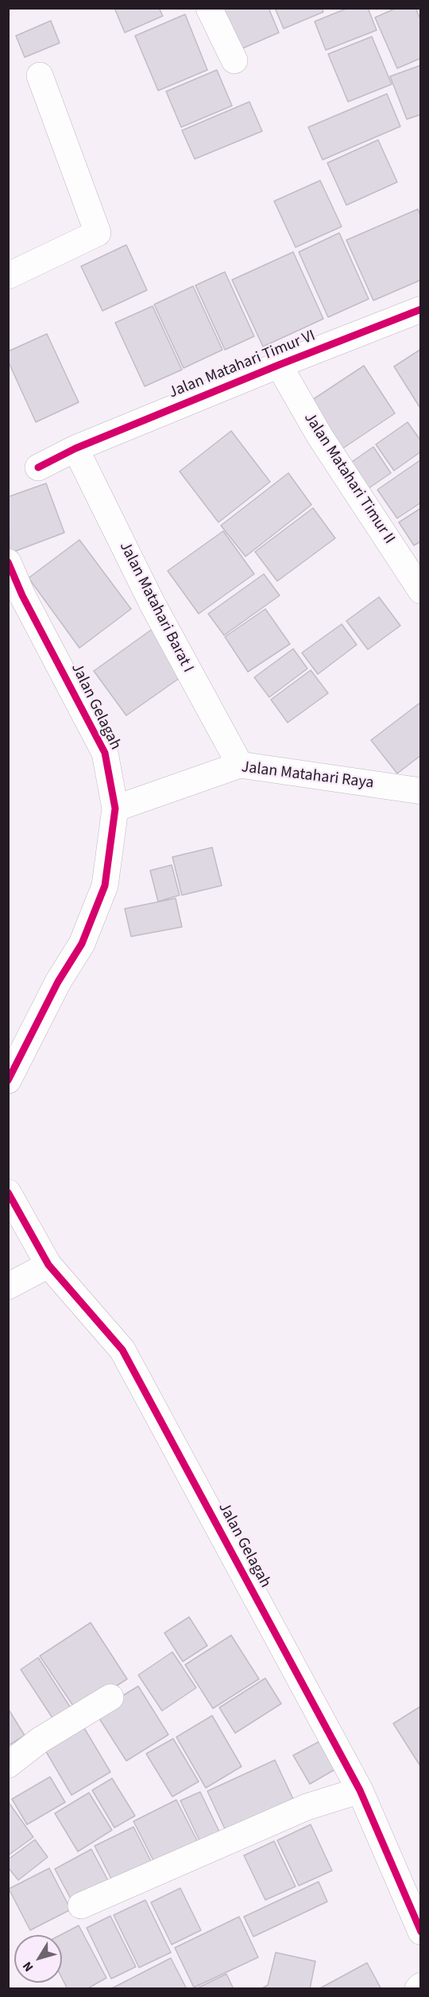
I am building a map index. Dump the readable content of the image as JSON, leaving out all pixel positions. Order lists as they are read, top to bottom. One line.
{"streets":{"street":["Jalan Matahari Timur VI","Jalan Matahari Timur II","Jalan Matahari Barat I","Jalan Gelagah","Jalan Matahari Raya"]},"crossings":[["Jalan Matahari Timur VI","Jalan Matahari Timur II"],["Jalan Matahari Timur VI","Jalan Matahari Barat I"],["Jalan Matahari Barat I","Jalan Matahari Raya"],["Jalan Gelagah","Jalan Matahari Raya"]],"north":"bottom left"}
